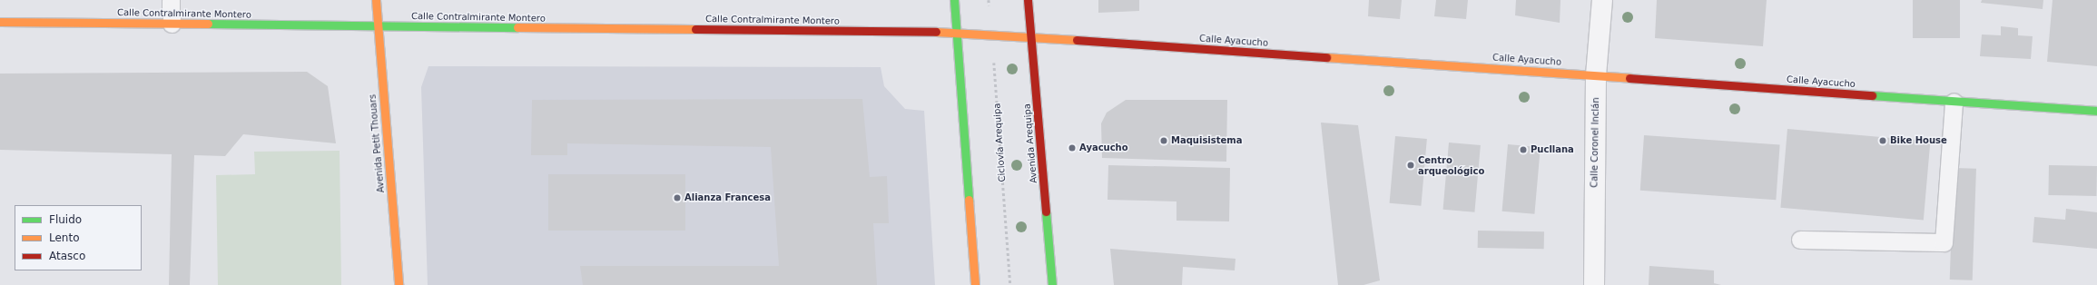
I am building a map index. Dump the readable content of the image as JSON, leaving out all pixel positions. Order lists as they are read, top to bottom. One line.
{"streets":{"street":["Calle Contralmirante Montero","Calle Ayacucho","Calle Coronel Inclán","Avenida Petit Thouars","Avenida Arequipa"],"path":["Ciclovía Arequipa"]},"crossings":[["Calle Contralmirante Montero","Calle Ayacucho"],["Calle Contralmirante Montero","Avenida Petit Thouars"],["Calle Ayacucho","Ciclovía Arequipa"],["Calle Ayacucho","Calle Coronel Inclán"],["Calle Ayacucho","Avenida Arequipa"]],"places":["Maquisistema","Bike House","Ayacucho","Pucllana","Centro arqueológico","Alianza Francesa"],"legend":["Fluido","Lento","Atasco"]}
